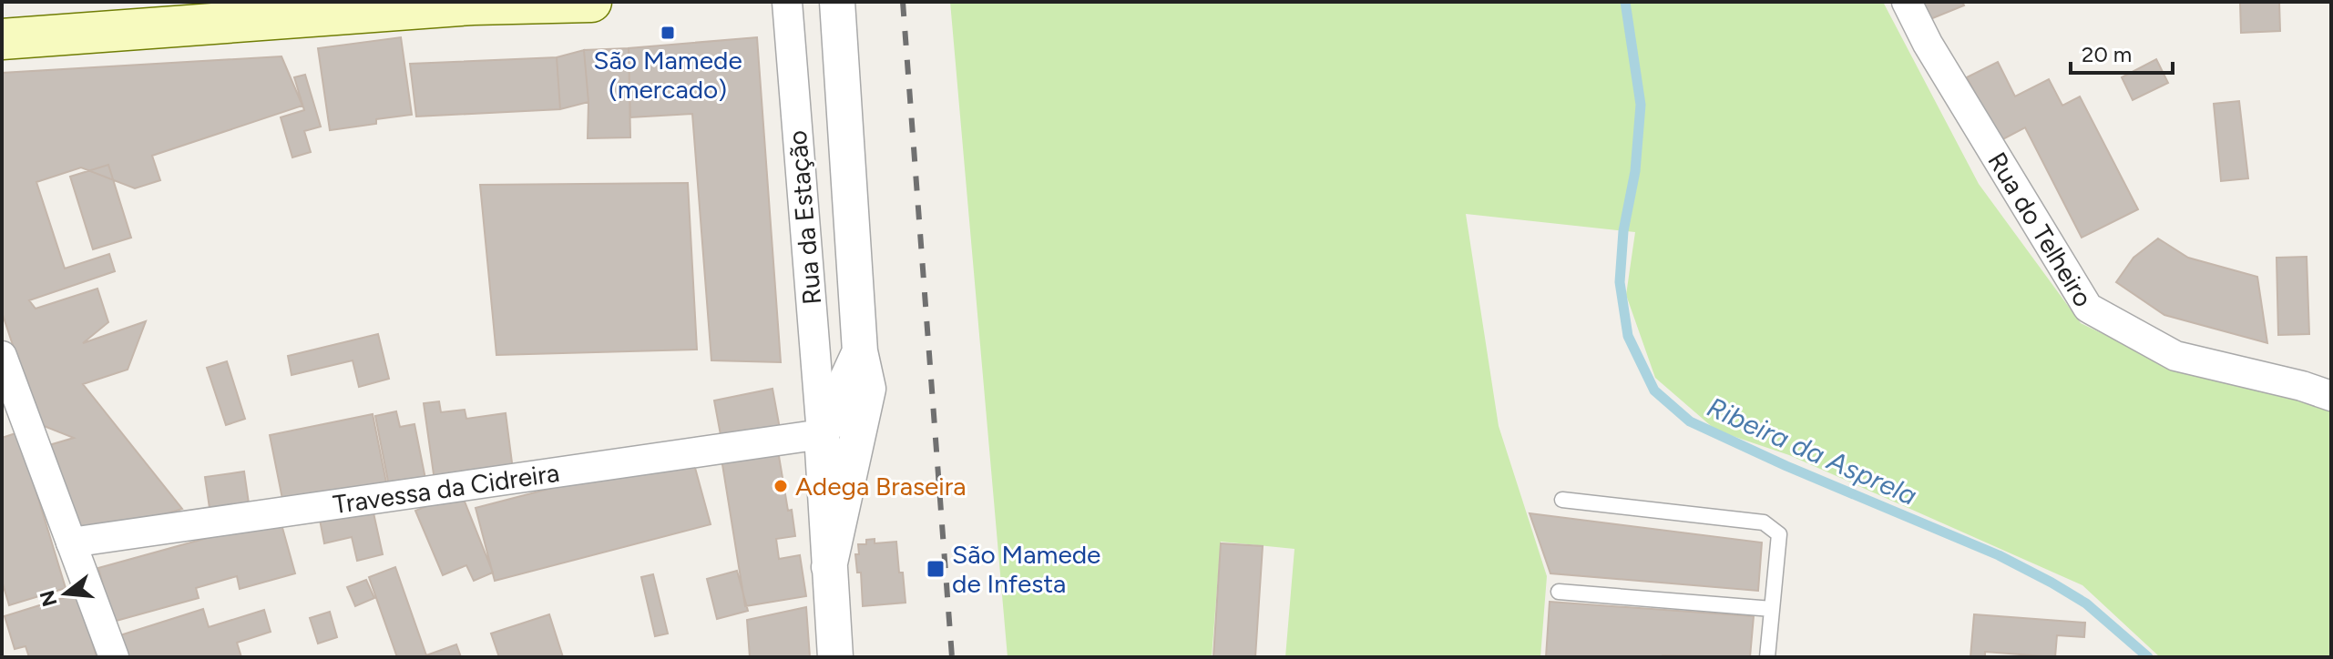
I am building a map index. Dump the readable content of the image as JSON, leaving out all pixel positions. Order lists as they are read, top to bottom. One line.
{"streets":{"street":["Rua da Estação","Rua do Telheiro","Travessa da Cidreira"]},"crossings":[["Rua da Estação","Travessa da Cidreira"]],"water":["Ribeira da Asprela"],"places":{"transit":["São Mamede (mercado)","São Mamede de Infesta"],"other":["Adega Braseira"]},"scale_bar":"20 m","north":"left"}
